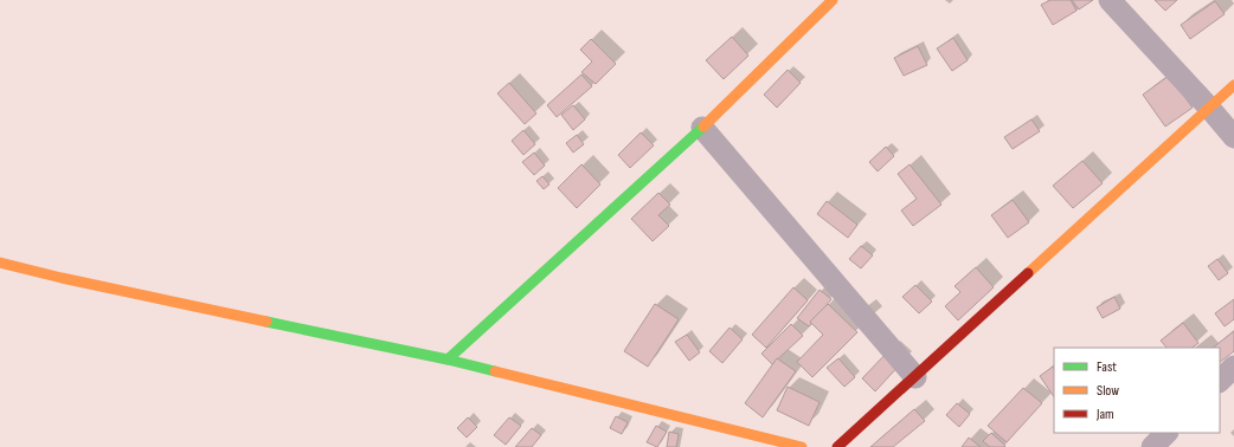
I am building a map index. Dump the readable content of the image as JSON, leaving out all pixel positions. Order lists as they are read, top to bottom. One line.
{"legend":["Fast","Slow","Jam"]}
